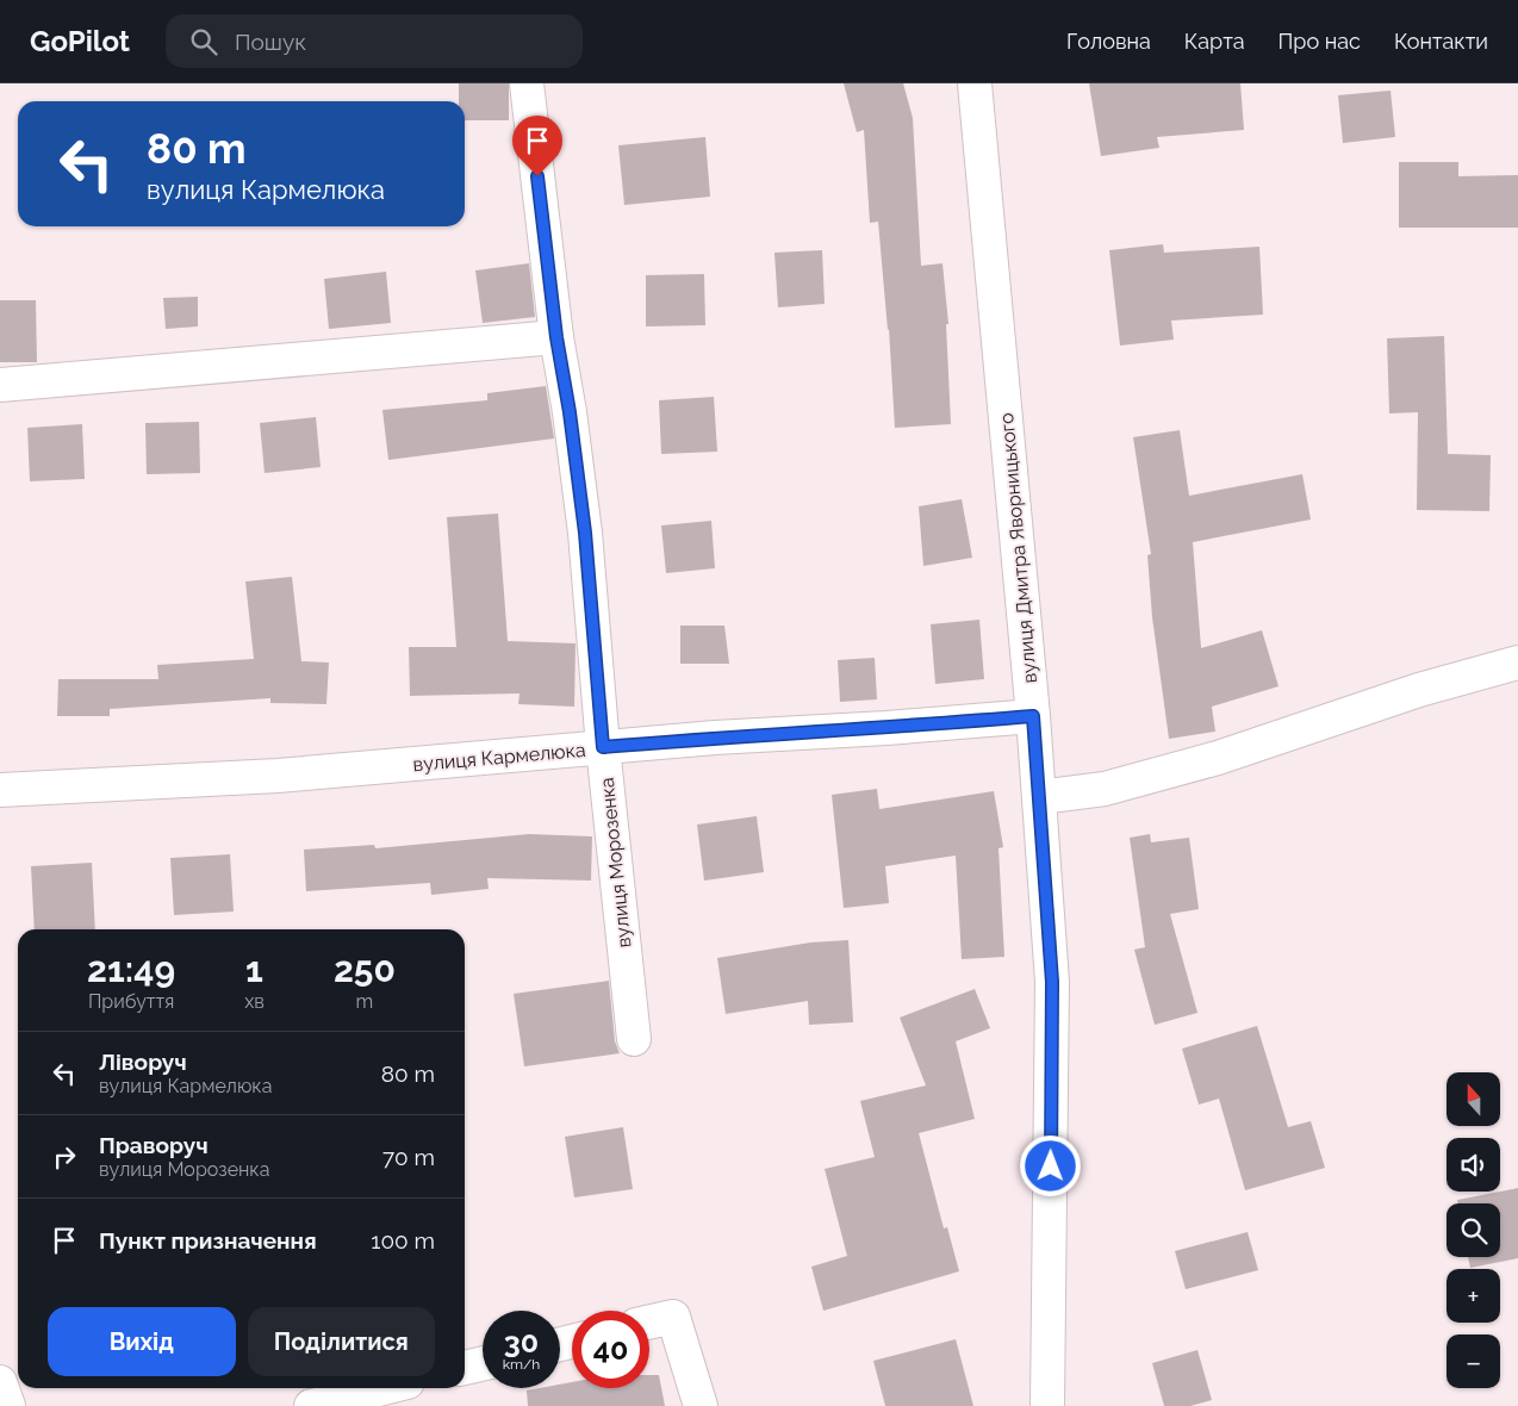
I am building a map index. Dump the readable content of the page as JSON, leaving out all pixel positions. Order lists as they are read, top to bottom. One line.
{"streets":{"street":["вулиця Дмитра Яворницького","вулиця Кармелюка","вулиця Морозенка"]},"crossings":[["вулиця Дмитра Яворницького","вулиця Кармелюка"],["вулиця Кармелюка","вулиця Морозенка"]],"north":"top","page":{"header":"GoPilot","search":"Пошук","nav":["Головна","Карта","Про нас","Контакти"],"turn":["80 m","вулиця Кармелюка"],"eta":["21:49","Прибуття","1","хв","250","m"],"list":[{"name":"Ліворуч","note":"вулиця Кармелюка","value":"80 m"},{"name":"Праворуч","note":"вулиця Морозенка","value":"70 m"},{"name":"Пункт призначення","value":"100 m"}],"map_buttons":["+","−"],"buttons":["Вихід","Поділитися"],"speed":"30 km/h","limit":"40"}}
